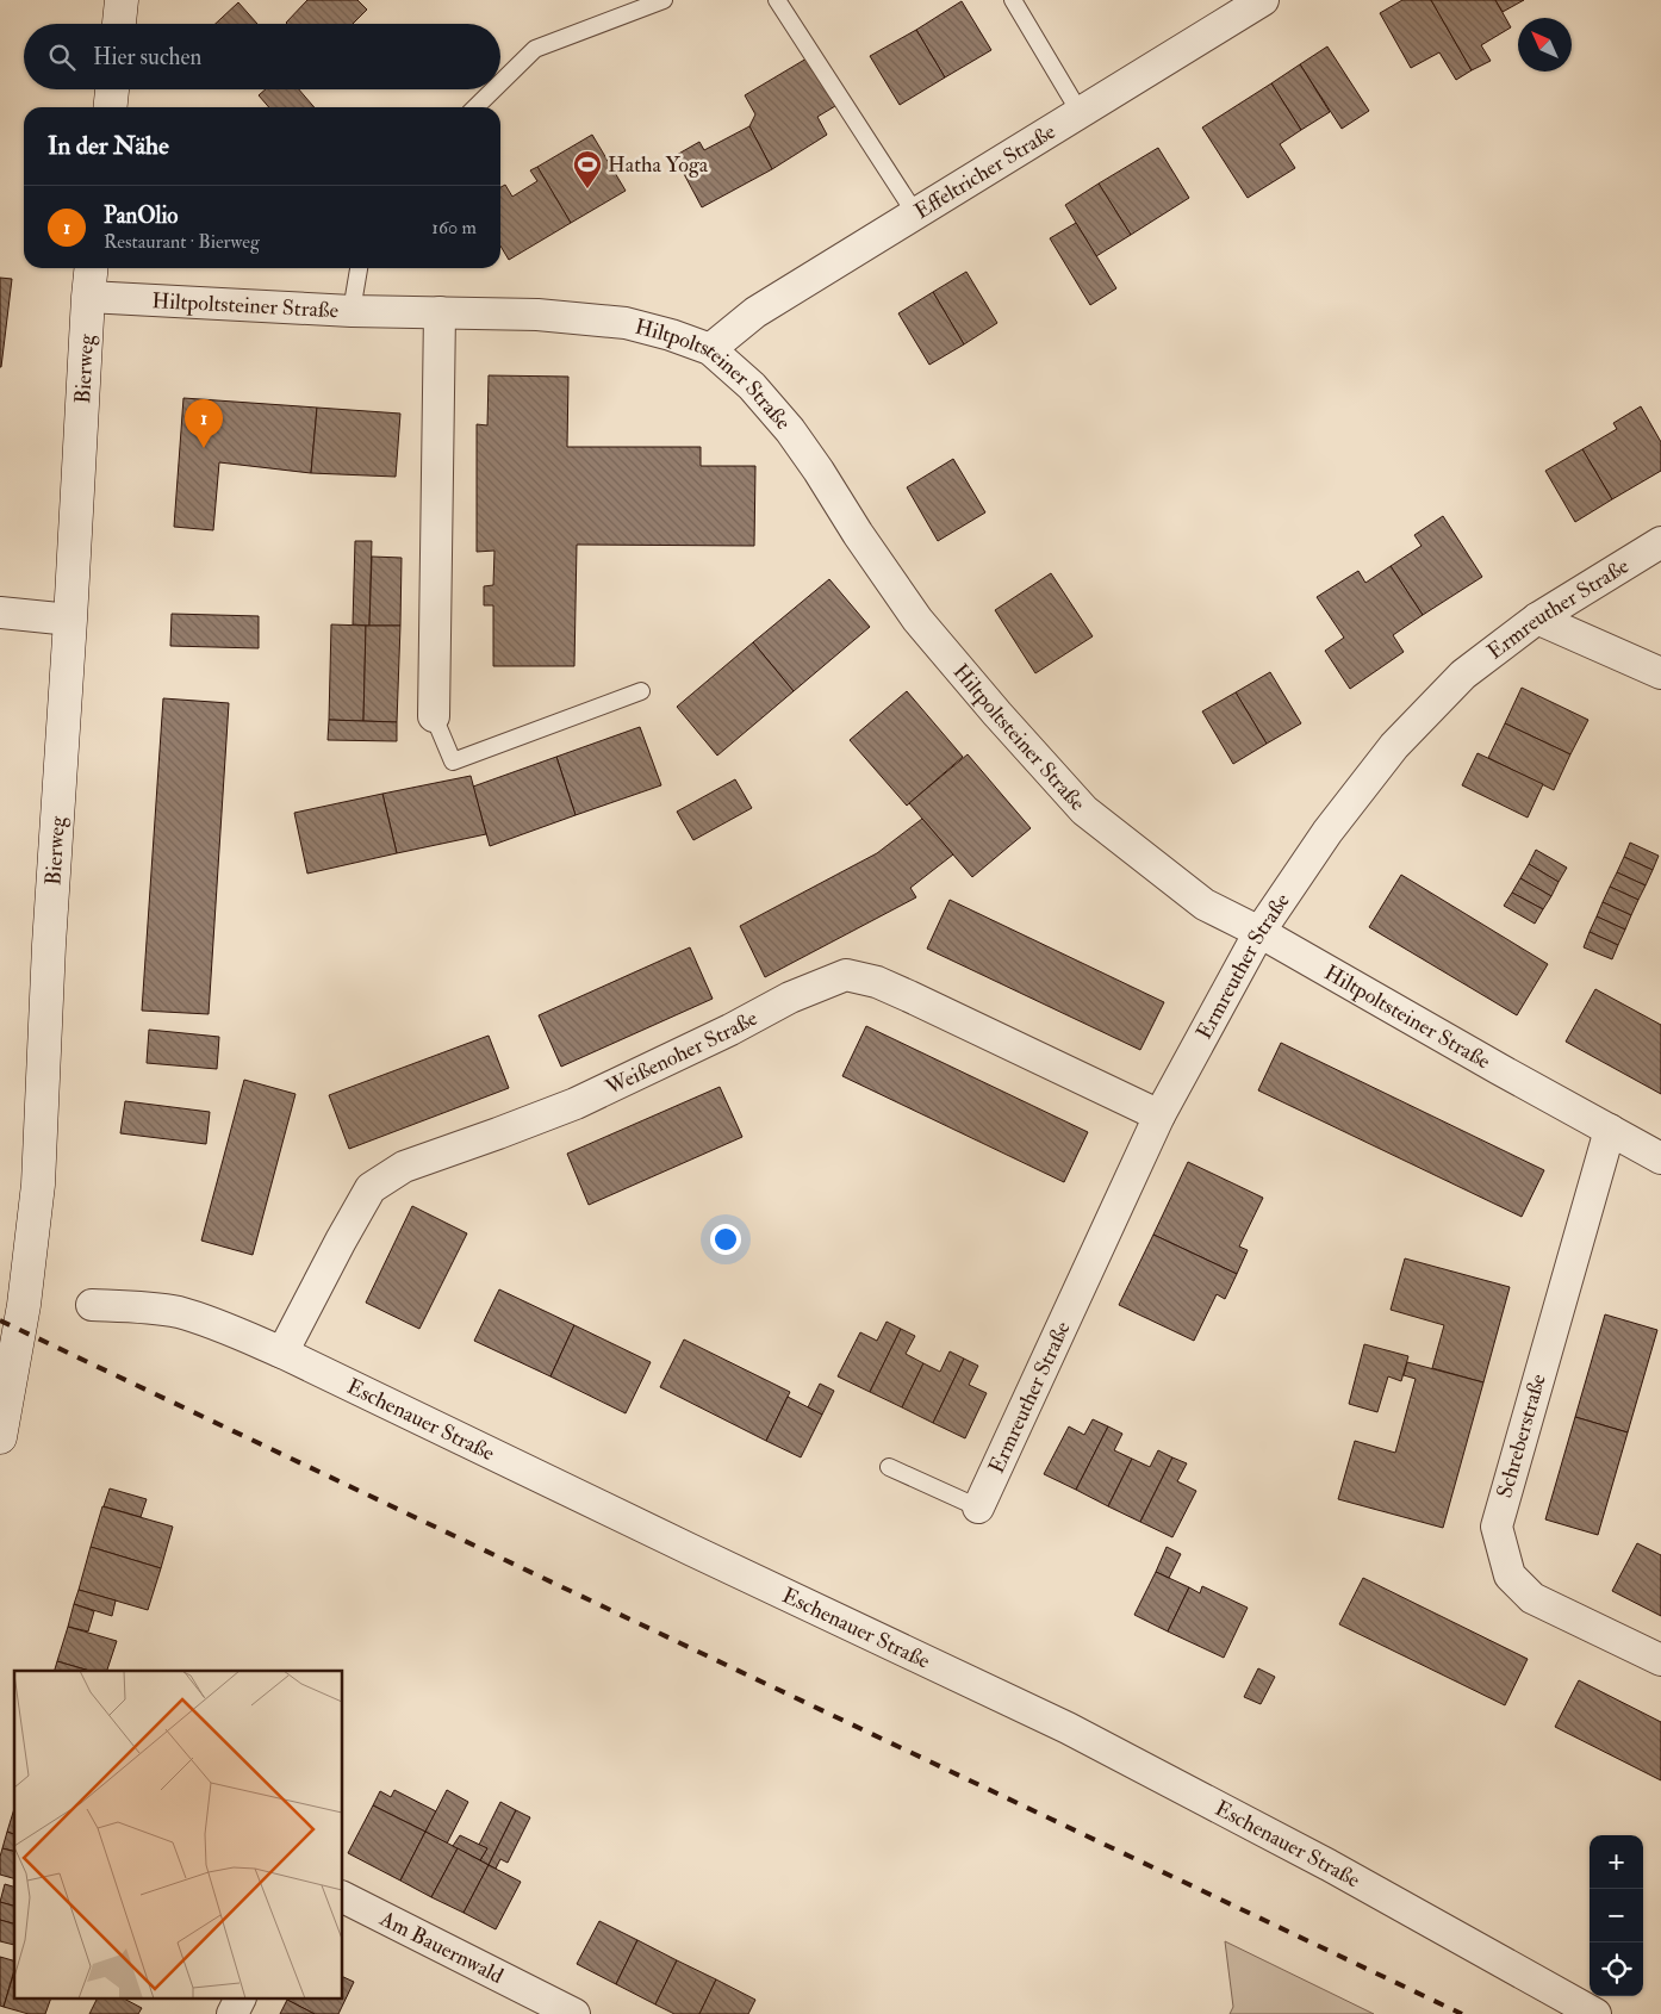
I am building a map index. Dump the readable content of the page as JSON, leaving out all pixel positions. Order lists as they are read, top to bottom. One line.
{"streets":{"main road":["Bierweg"],"street":["Effeltricher Straße","Hiltpoltsteiner Straße","Ermreuther Straße","Weißenoher Straße","Eschenauer Straße","Schreberstraße","Am Bauernwald"]},"crossings":[["Effeltricher Straße","Hiltpoltsteiner Straße"],["Hiltpoltsteiner Straße","Bierweg"],["Hiltpoltsteiner Straße","Ermreuther Straße"],["Hiltpoltsteiner Straße","Schreberstraße"],["Ermreuther Straße","Weißenoher Straße"],["Weißenoher Straße","Eschenauer Straße"]],"places":{"sports":["Hatha Yoga"]},"north":"top left","page":{"search":"Hier suchen","heading":"In der Nähe","list":[{"mark":"1","name":"PanOlio","note":"Restaurant · Bierweg","value":"160 m"}],"pins":"1","map_buttons":["+","−"]}}
